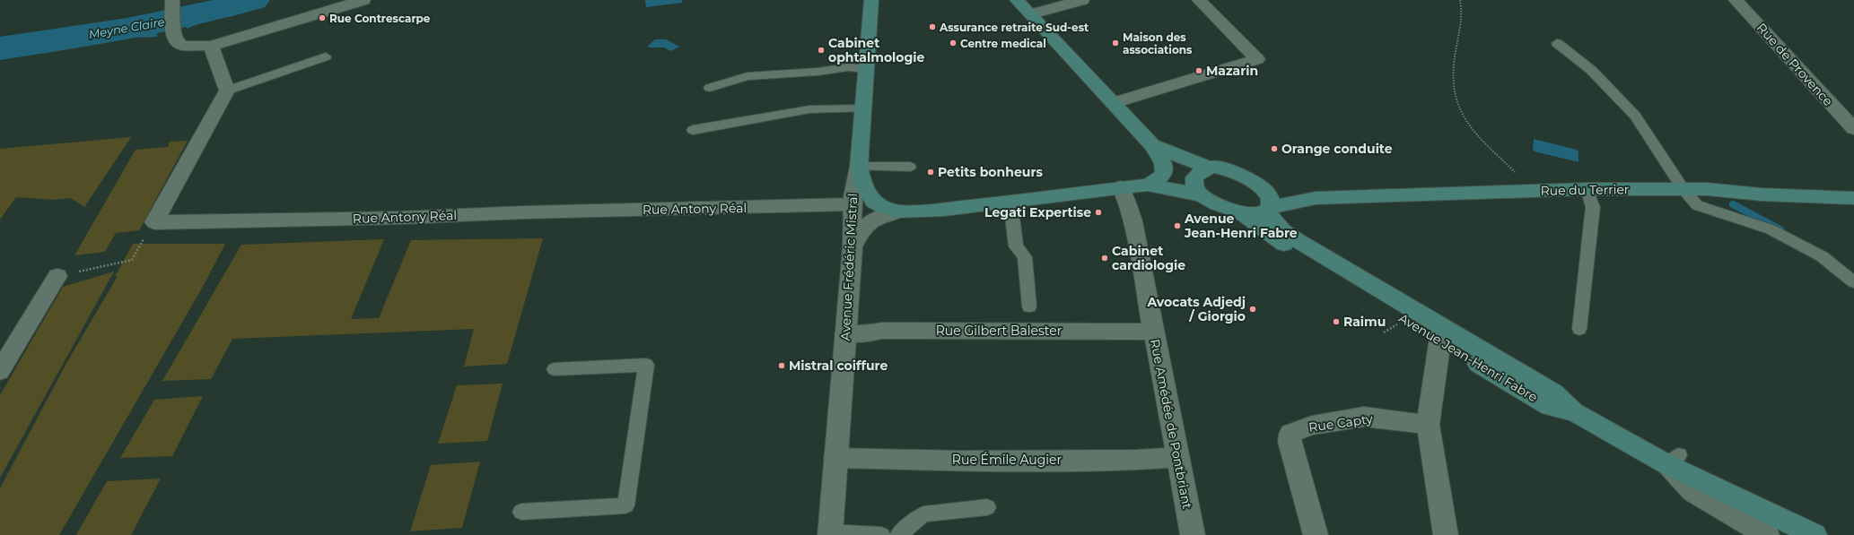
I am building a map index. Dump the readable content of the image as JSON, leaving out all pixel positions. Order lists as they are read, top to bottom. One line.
{"streets":{"main road":["Rue du Terrier","Avenue Frédéric Mistral","Avenue Jean-Henri Fabre"],"street":["Rue de Provence","Rue Antony Réal","Rue Gilbert Balester","Rue Capty","Rue Amédée de Pontbriant","Rue Émile Augier"]},"crossings":[["Rue du Terrier","Avenue Jean-Henri Fabre"],["Rue Antony Réal","Avenue Frédéric Mistral"],["Avenue Frédéric Mistral","Rue Gilbert Balester"],["Avenue Frédéric Mistral","Rue Émile Augier"],["Rue Gilbert Balester","Rue Amédée de Pontbriant"],["Rue Amédée de Pontbriant","Rue Émile Augier"]],"water":["Meyne Claire"],"places":["Rue Contrescarpe","Assurance retraite Sud-est","Centre medical","Maison des associations","Cabinet ophtalmologie","Mazarin","Orange conduite","Petits bonheurs","Legati Expertise","Avenue Jean-Henri Fabre","Cabinet cardiologie","Avocats Adjedj / Giorgio","Raimu","Mistral coiffure"]}
